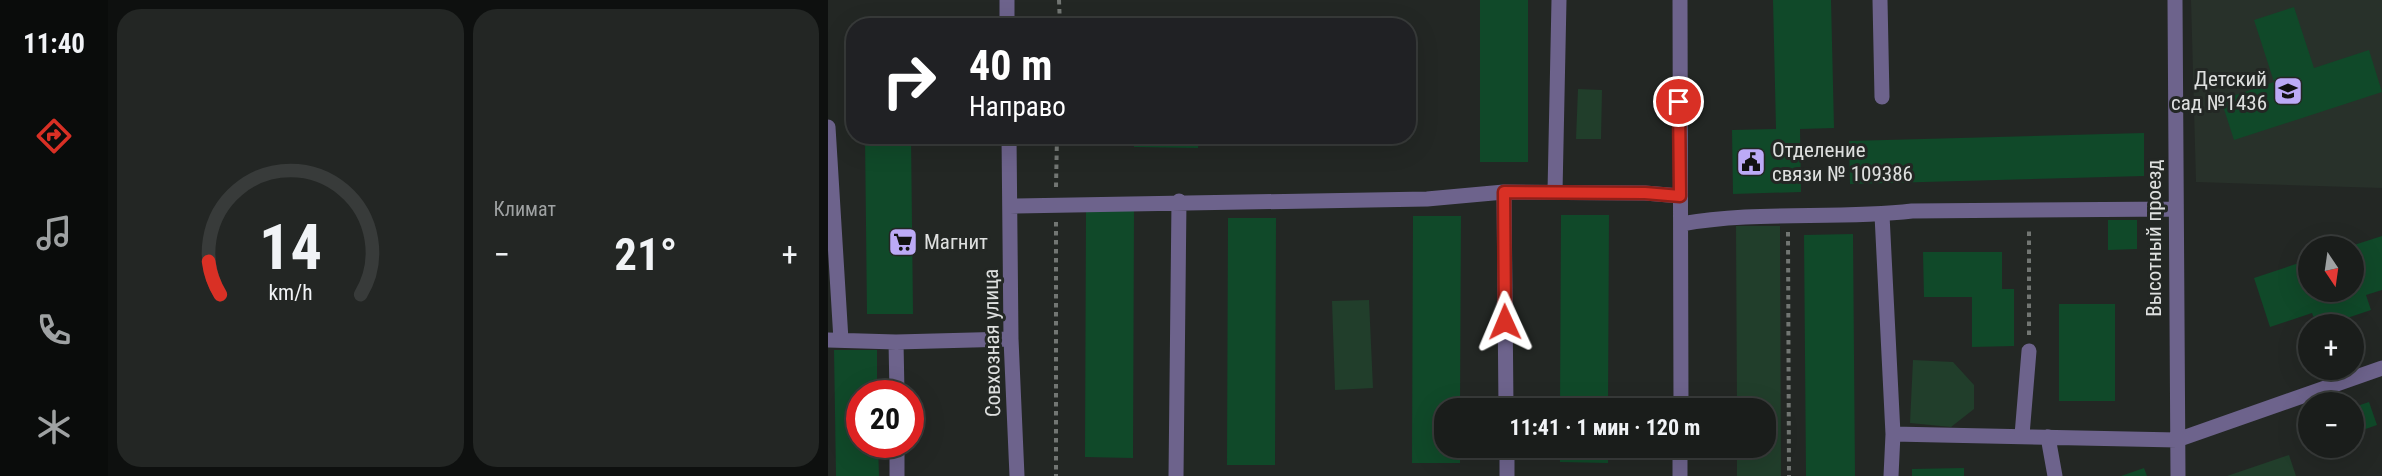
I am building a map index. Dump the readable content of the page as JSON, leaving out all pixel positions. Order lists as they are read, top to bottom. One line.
{"streets":{"street":["Высотный проезд","Совхозная улица"]},"places":{"school or university":["Детский сад №1436"],"public building":["Отделение связи № 109386"],"supermarket":["Магнит"]},"north":"bottom","page":{"tabs":"11:40","tile":"Климат","turn":["40 m","Направо"],"heat":["−","21°","+"],"map_buttons":["+","−"],"limit":"20","trip":"11:41 · 1 мин · 120 m","gauge":["14","km/h"]}}
